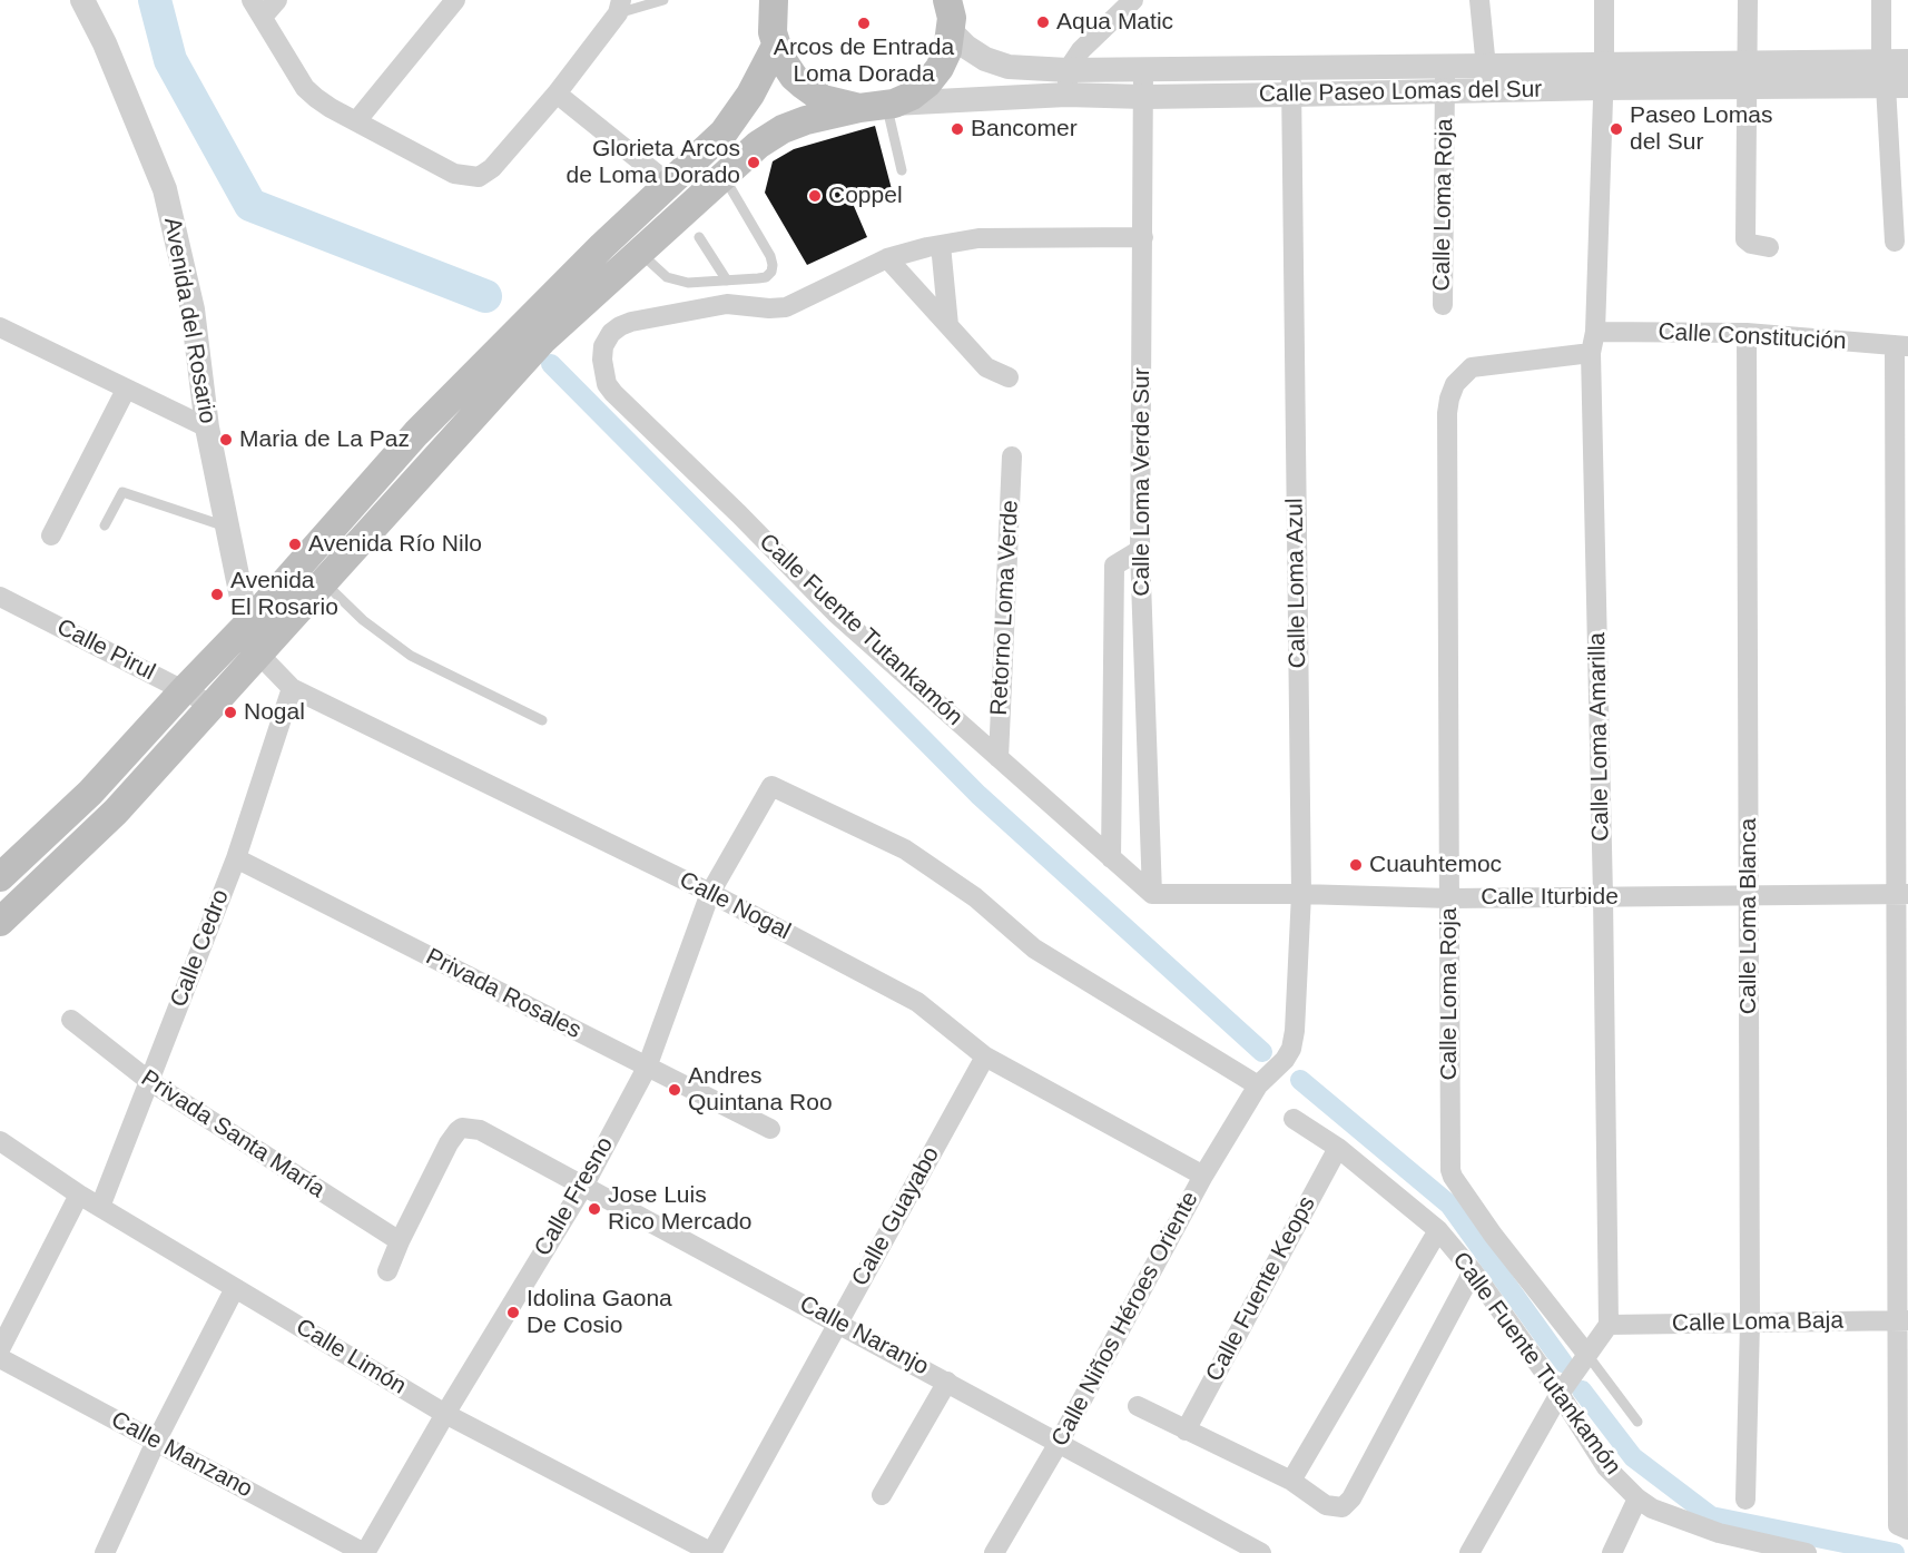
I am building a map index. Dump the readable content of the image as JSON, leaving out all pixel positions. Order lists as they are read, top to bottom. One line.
{"streets":{"street":["Calle Paseo Lomas del Sur","Calle Loma Roja","Avenida del Rosario","Calle Constitución","Calle Loma Verde Sur","Calle Loma Azul","Retorno Loma Verde","Calle Fuente Tutankamón","Calle Pirul","Calle Loma Amarilla","Calle Iturbide","Calle Nogal","Calle Loma Blanca","Calle Cedro","Privada Rosales","Privada Santa María","Calle Fresno","Calle Guayabo","Calle Fuente Keops","Calle Niños Héroes Oriente","Calle Loma Baja","Calle Naranjo","Calle Limón","Calle Manzano"]},"crossings":[["Calle Paseo Lomas del Sur","Calle Loma Roja"],["Calle Paseo Lomas del Sur","Calle Loma Verde Sur"],["Calle Paseo Lomas del Sur","Calle Loma Azul"],["Calle Paseo Lomas del Sur","Calle Loma Amarilla"],["Calle Loma Roja","Calle Loma Amarilla"],["Calle Loma Roja","Calle Iturbide"],["Avenida del Rosario","Calle Nogal"],["Calle Constitución","Calle Loma Amarilla"],["Calle Constitución","Calle Loma Blanca"],["Calle Loma Verde Sur","Calle Fuente Tutankamón"],["Calle Loma Verde Sur","Calle Iturbide"],["Calle Loma Azul","Calle Iturbide"],["Calle Loma Azul","Calle Fresno"],["Calle Loma Azul","Calle Niños Héroes Oriente"],["Retorno Loma Verde","Calle Fuente Tutankamón"],["Calle Fuente Tutankamón","Calle Iturbide"],["Calle Fuente Tutankamón","Calle Fuente Keops"],["Calle Loma Amarilla","Calle Iturbide"],["Calle Loma Amarilla","Calle Loma Baja"],["Calle Iturbide","Calle Loma Blanca"],["Calle Nogal","Calle Cedro"],["Calle Nogal","Calle Fresno"],["Calle Nogal","Calle Guayabo"],["Calle Nogal","Calle Niños Héroes Oriente"],["Calle Loma Blanca","Calle Loma Baja"],["Calle Cedro","Privada Rosales"],["Calle Cedro","Privada Santa María"],["Calle Cedro","Calle Limón"],["Privada Rosales","Calle Fresno"],["Privada Santa María","Calle Naranjo"],["Calle Fresno","Calle Niños Héroes Oriente"],["Calle Fresno","Calle Naranjo"],["Calle Fresno","Calle Limón"],["Calle Fresno","Calle Manzano"],["Calle Guayabo","Calle Naranjo"],["Calle Guayabo","Calle Limón"],["Calle Niños Héroes Oriente","Calle Naranjo"]],"places":["Aqua Matic","Arcos de Entrada Loma Dorada","Bancomer","Paseo Lomas del Sur","Glorieta Arcos de Loma Dorado","Coppel","Maria de La Paz","Avenida Río Nilo","Avenida El Rosario","Nogal","Cuauhtemoc","Andres Quintana Roo","Jose Luis Rico Mercado","Idolina Gaona De Cosio"]}
